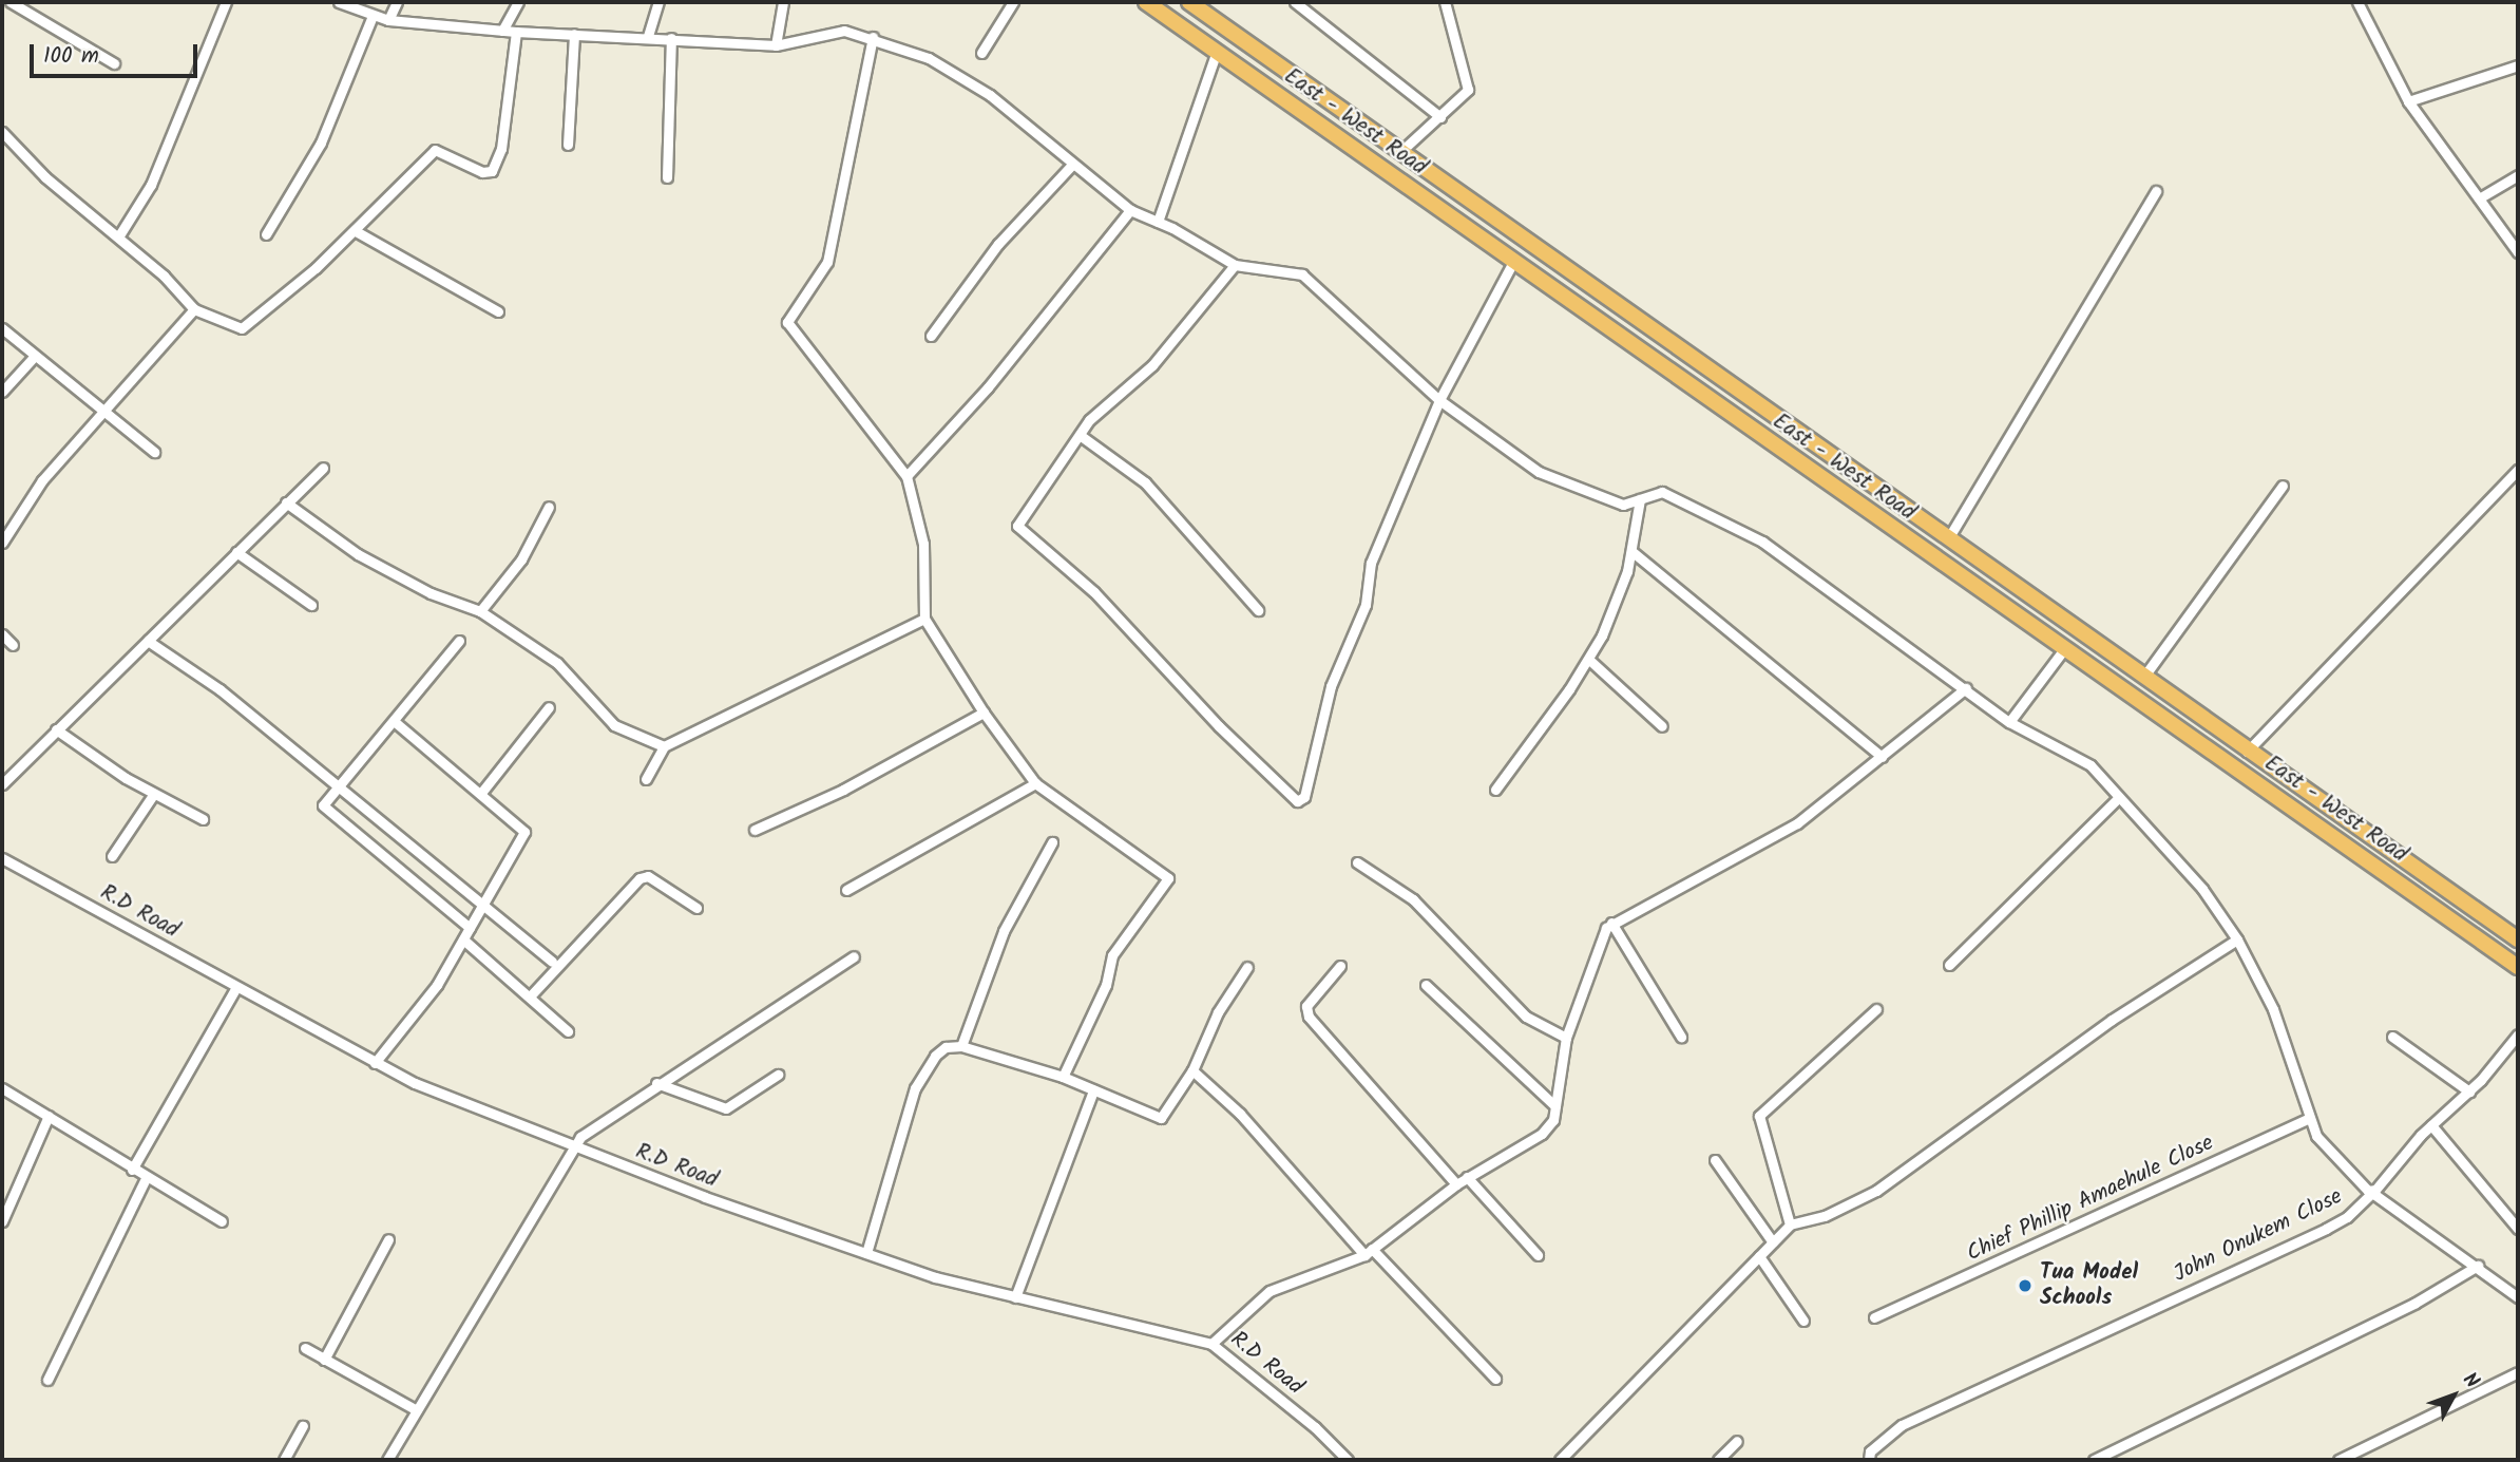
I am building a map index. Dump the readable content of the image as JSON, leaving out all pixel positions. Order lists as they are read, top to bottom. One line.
{"streets":{"main road":["East - West Road"],"street":["R.D Road","Chief Phillip Amaehule Close","John Onukem Close"]},"places":["Tua Model Schools"],"scale_bar":"100 m","north":"top right"}
